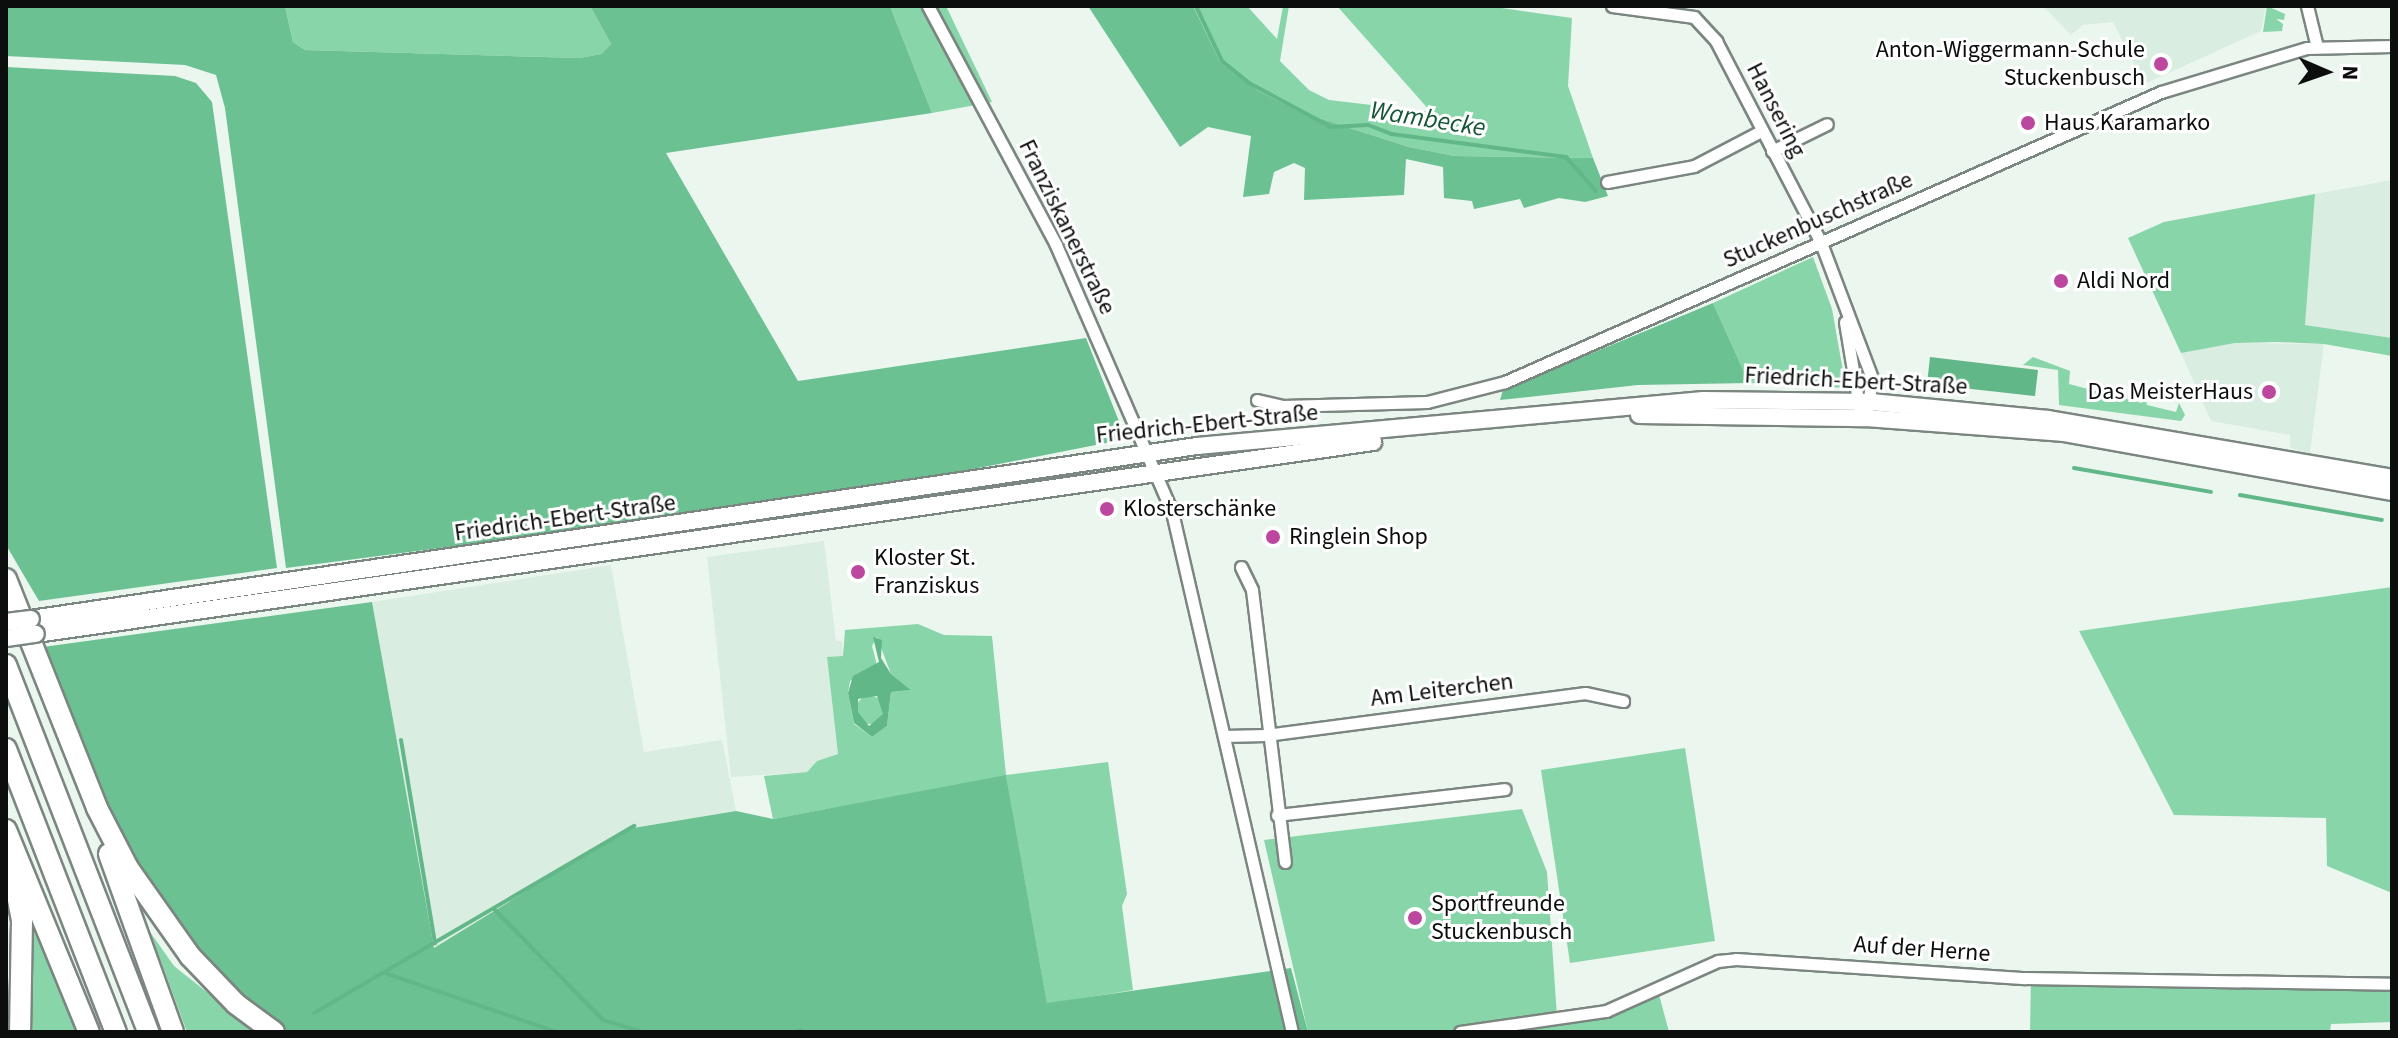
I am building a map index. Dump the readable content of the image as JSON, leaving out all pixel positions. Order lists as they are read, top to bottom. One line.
{"streets":{"main road":["Friedrich-Ebert-Straße"],"street":["Hansering","Stuckenbuschstraße","Franziskanerstraße","Am Leiterchen","Auf der Herne"]},"crossings":[["Hansering","Stuckenbuschstraße"],["Hansering","Friedrich-Ebert-Straße"],["Franziskanerstraße","Friedrich-Ebert-Straße"]],"water":["Wambecke"],"places":["Anton-Wiggermann-Schule Stuckenbusch","Haus Karamarko","Aldi Nord","Das MeisterHaus","Klosterschänke","Ringlein Shop","Kloster St. Franziskus","Sportfreunde Stuckenbusch"],"north":"right"}
